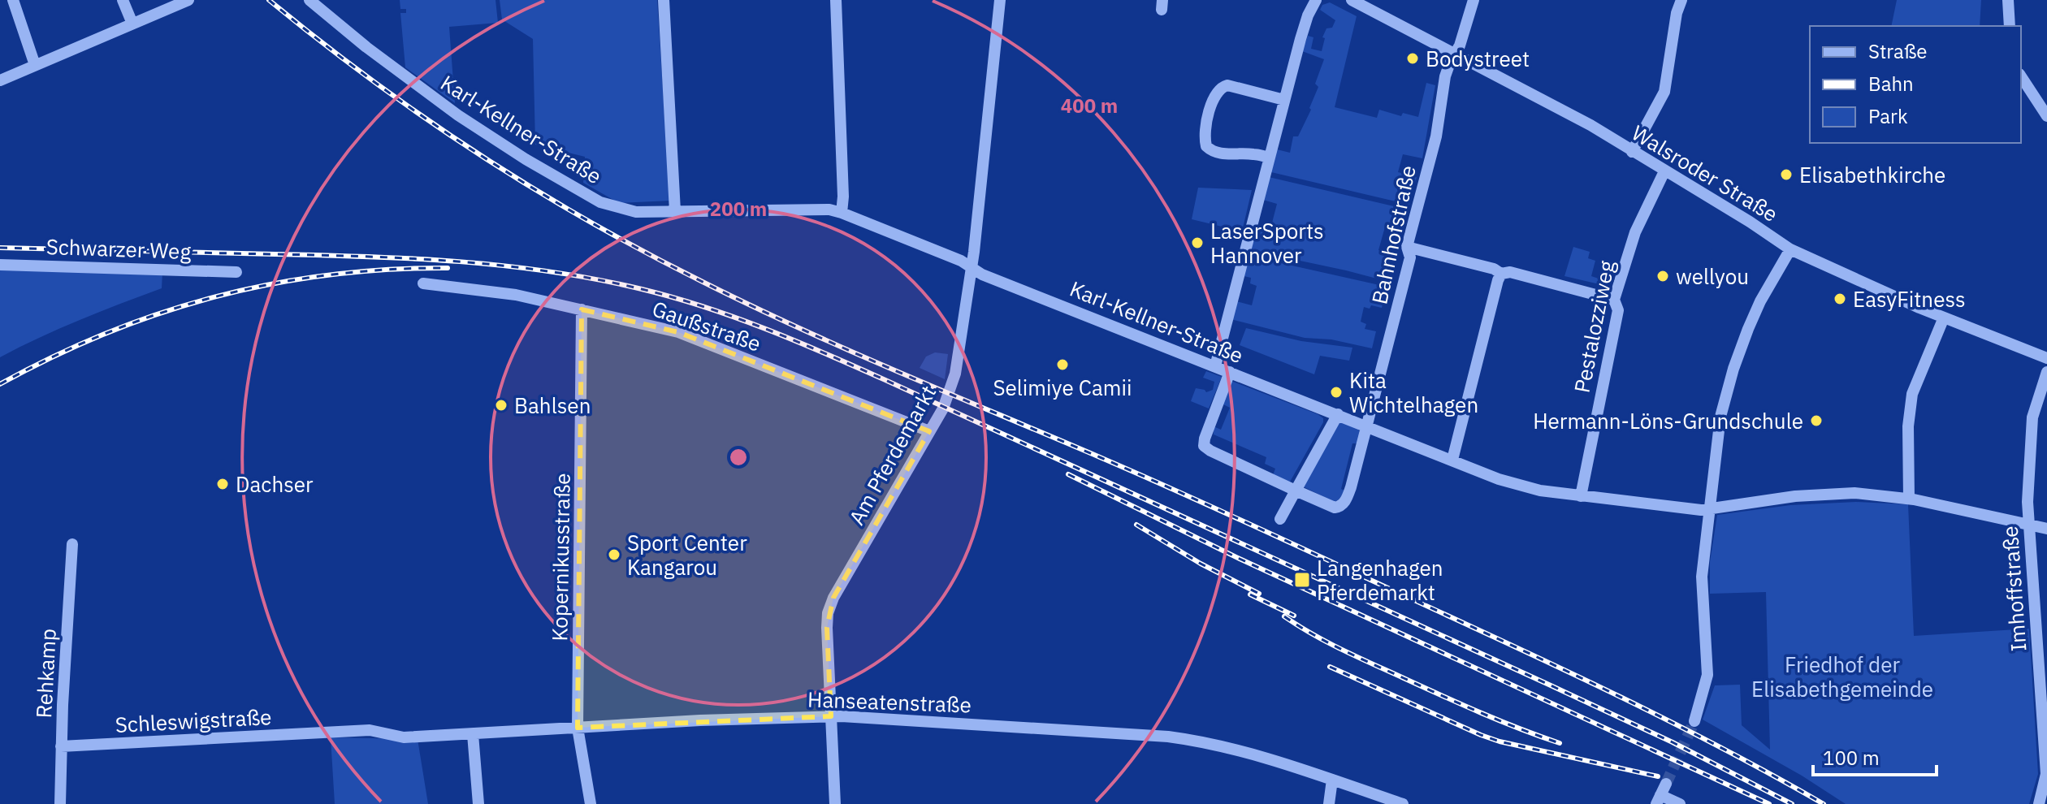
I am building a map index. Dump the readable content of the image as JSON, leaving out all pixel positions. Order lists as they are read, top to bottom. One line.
{"streets":{"street":["Karl-Kellner-Straße","Walsroder Straße","Bahnhofstraße","Schwarzer Weg","Gaußstraße","Pestalozziweg","Am Pferdemarkt","Kopernikusstraße","Imhoffstraße","Rehkamp","Hanseatenstraße","Schleswigstraße"]},"crossings":[["Karl-Kellner-Straße","Bahnhofstraße"],["Karl-Kellner-Straße","Pestalozziweg"],["Karl-Kellner-Straße","Am Pferdemarkt"],["Karl-Kellner-Straße","Imhoffstraße"],["Walsroder Straße","Bahnhofstraße"],["Walsroder Straße","Pestalozziweg"],["Gaußstraße","Am Pferdemarkt"],["Gaußstraße","Kopernikusstraße"],["Am Pferdemarkt","Hanseatenstraße"],["Kopernikusstraße","Hanseatenstraße"],["Rehkamp","Schleswigstraße"],["Hanseatenstraße","Schleswigstraße"]],"parks":["Friedhof der Elisabethgemeinde"],"places":{"other":["Bodystreet","Elisabethkirche","LaserSports Hannover","wellyou","EasyFitness","Selimiye Camii","Kita Wichtelhagen","Bahlsen","Hermann-Löns-Grundschule","Dachser","Sport Center Kangarou"],"transit":["Langenhagen Pferdemarkt"]},"legend":["Straße","Bahn","Park"],"scale_bar":"100 m","rings":["400 m","200 m"]}
